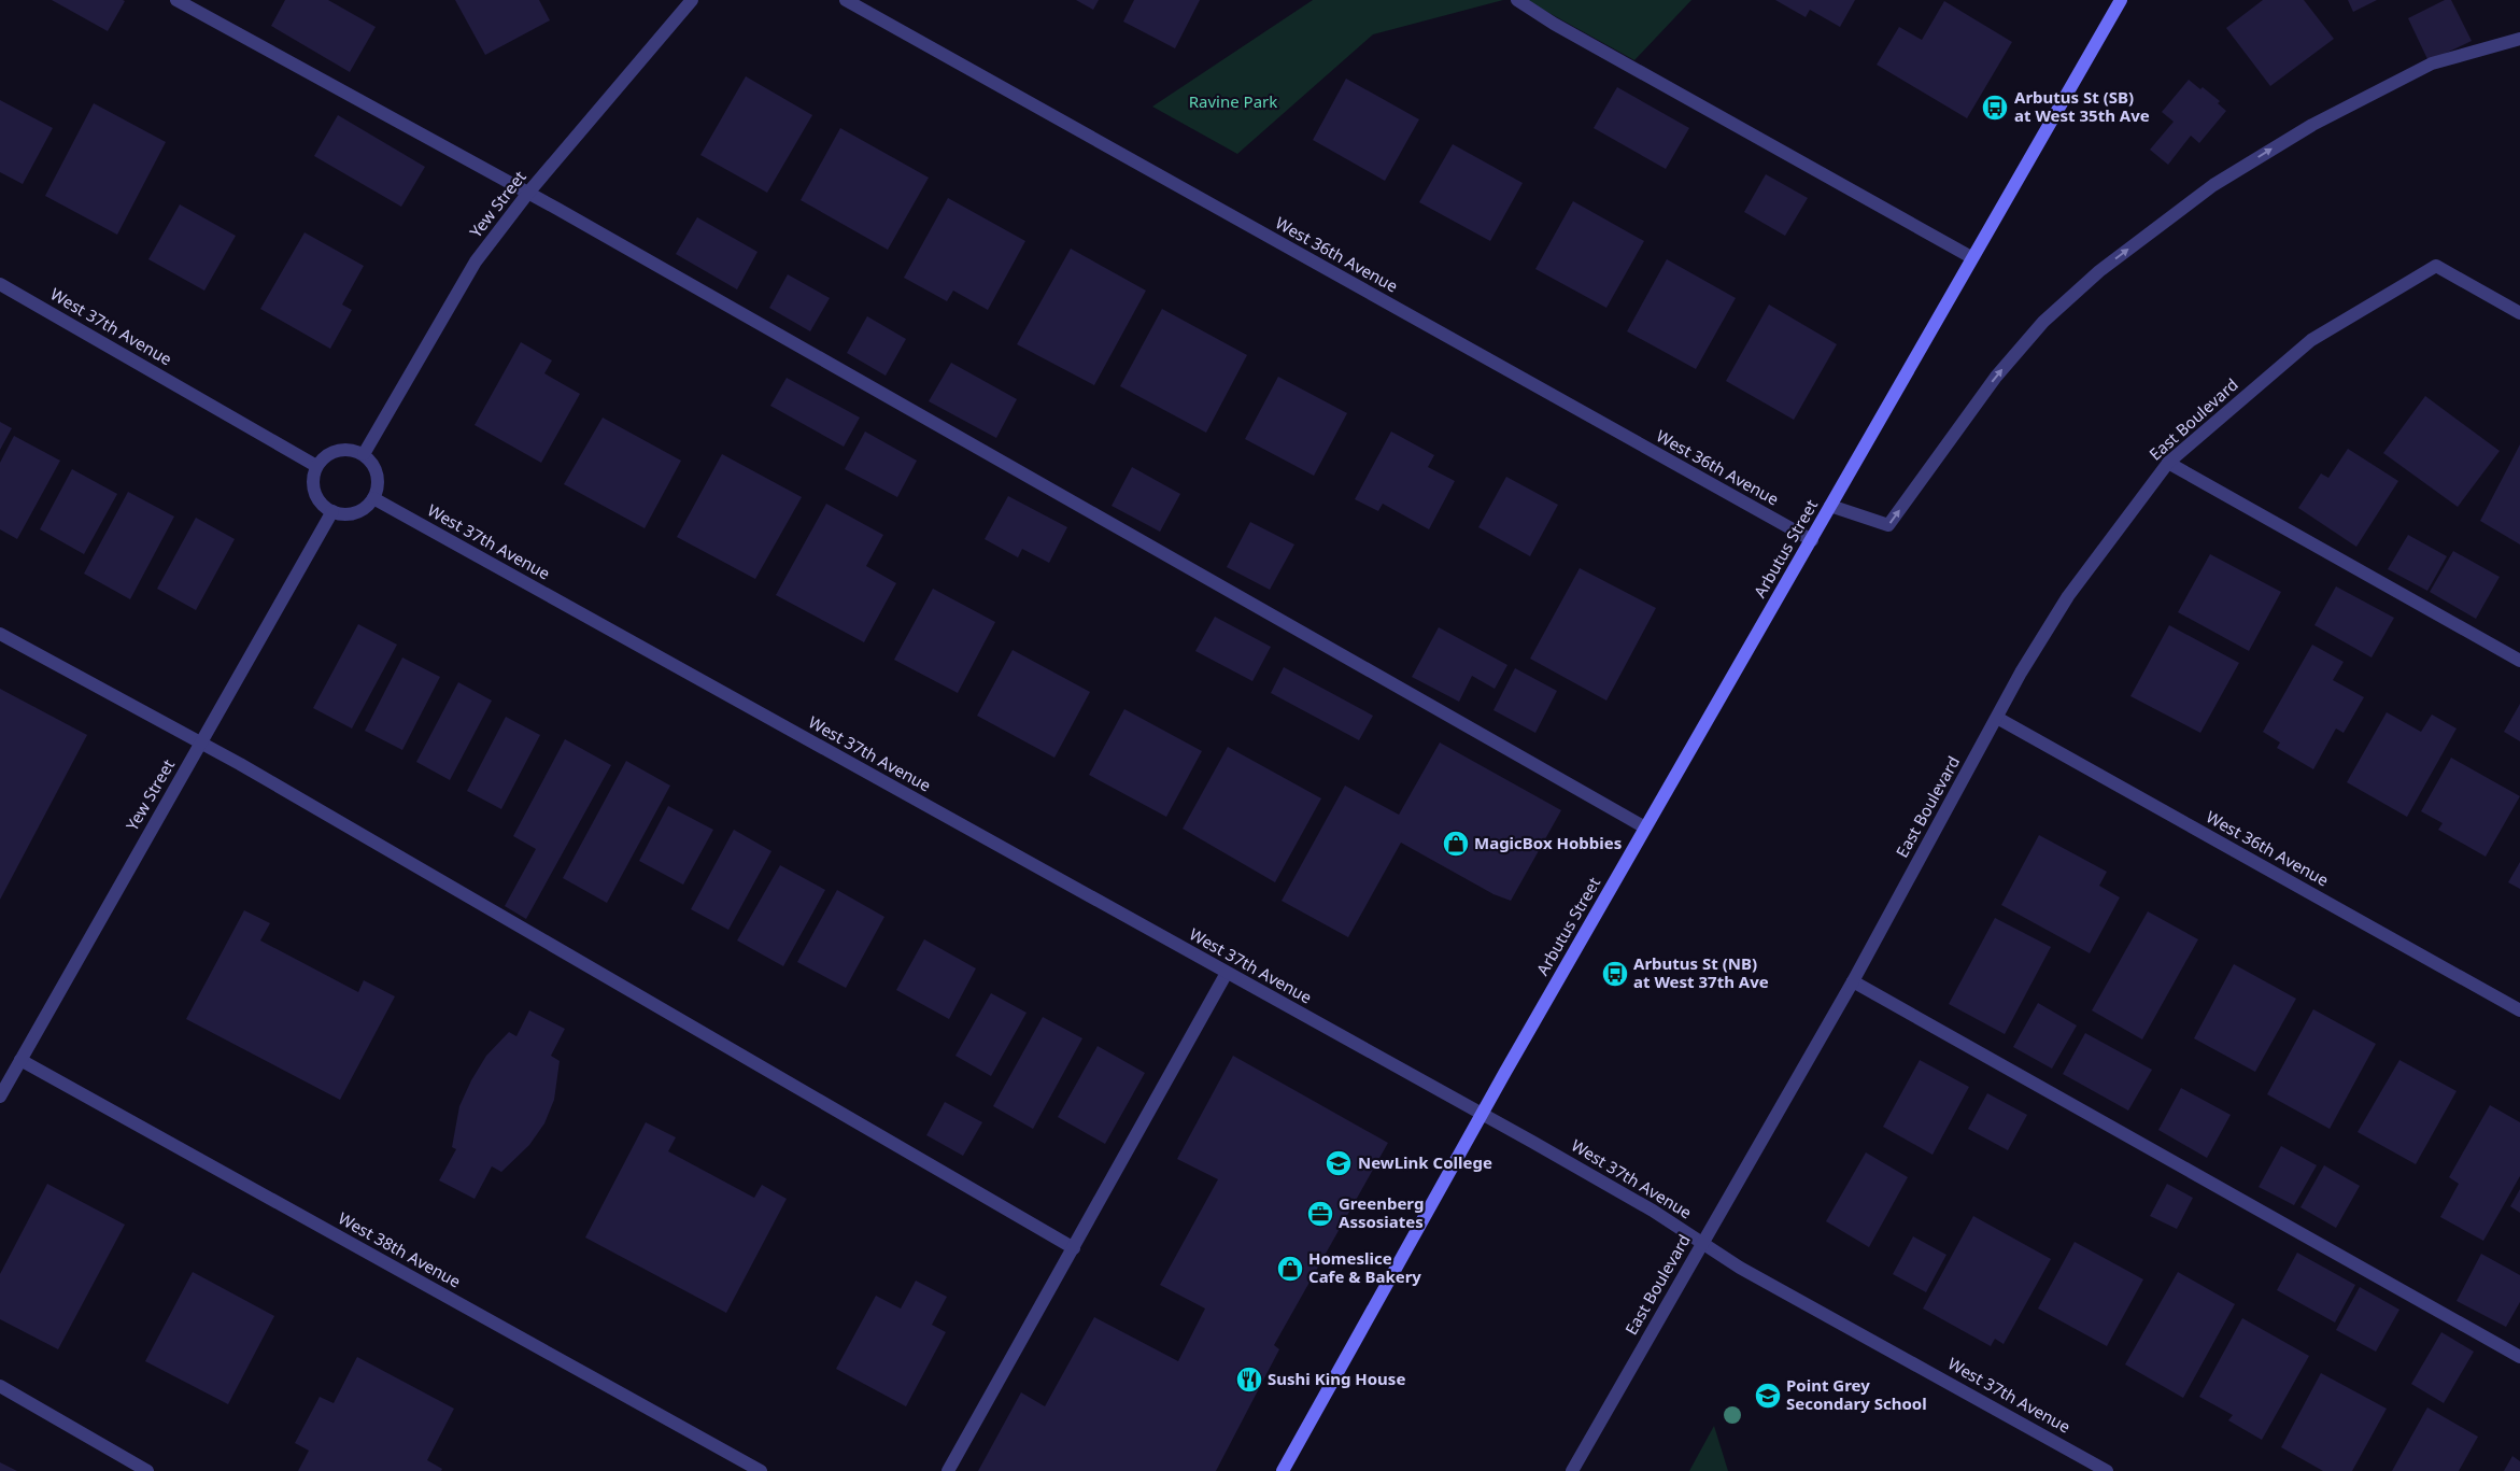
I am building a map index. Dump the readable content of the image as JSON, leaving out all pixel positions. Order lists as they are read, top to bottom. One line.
{"streets":{"main road":["Arbutus Street"],"street":["Yew Street","West 36th Avenue","West 37th Avenue","East Boulevard","West 38th Avenue"]},"crossings":[["Yew Street","West 37th Avenue"],["Yew Street","West 38th Avenue"],["West 36th Avenue","East Boulevard"],["West 36th Avenue","Arbutus Street"],["West 37th Avenue","East Boulevard"],["West 37th Avenue","Arbutus Street"]],"parks":["Ravine Park"],"places":{"bus stop":["Arbutus St (SB) at West 35th Ave","Arbutus St (NB) at West 37th Ave"],"shop":["MagicBox Hobbies","Homeslice Cafe & Bakery"],"school or university":["NewLink College","Point Grey Secondary School"],"office":["Greenberg Assosiates"],"restaurant":["Sushi King House"]}}
